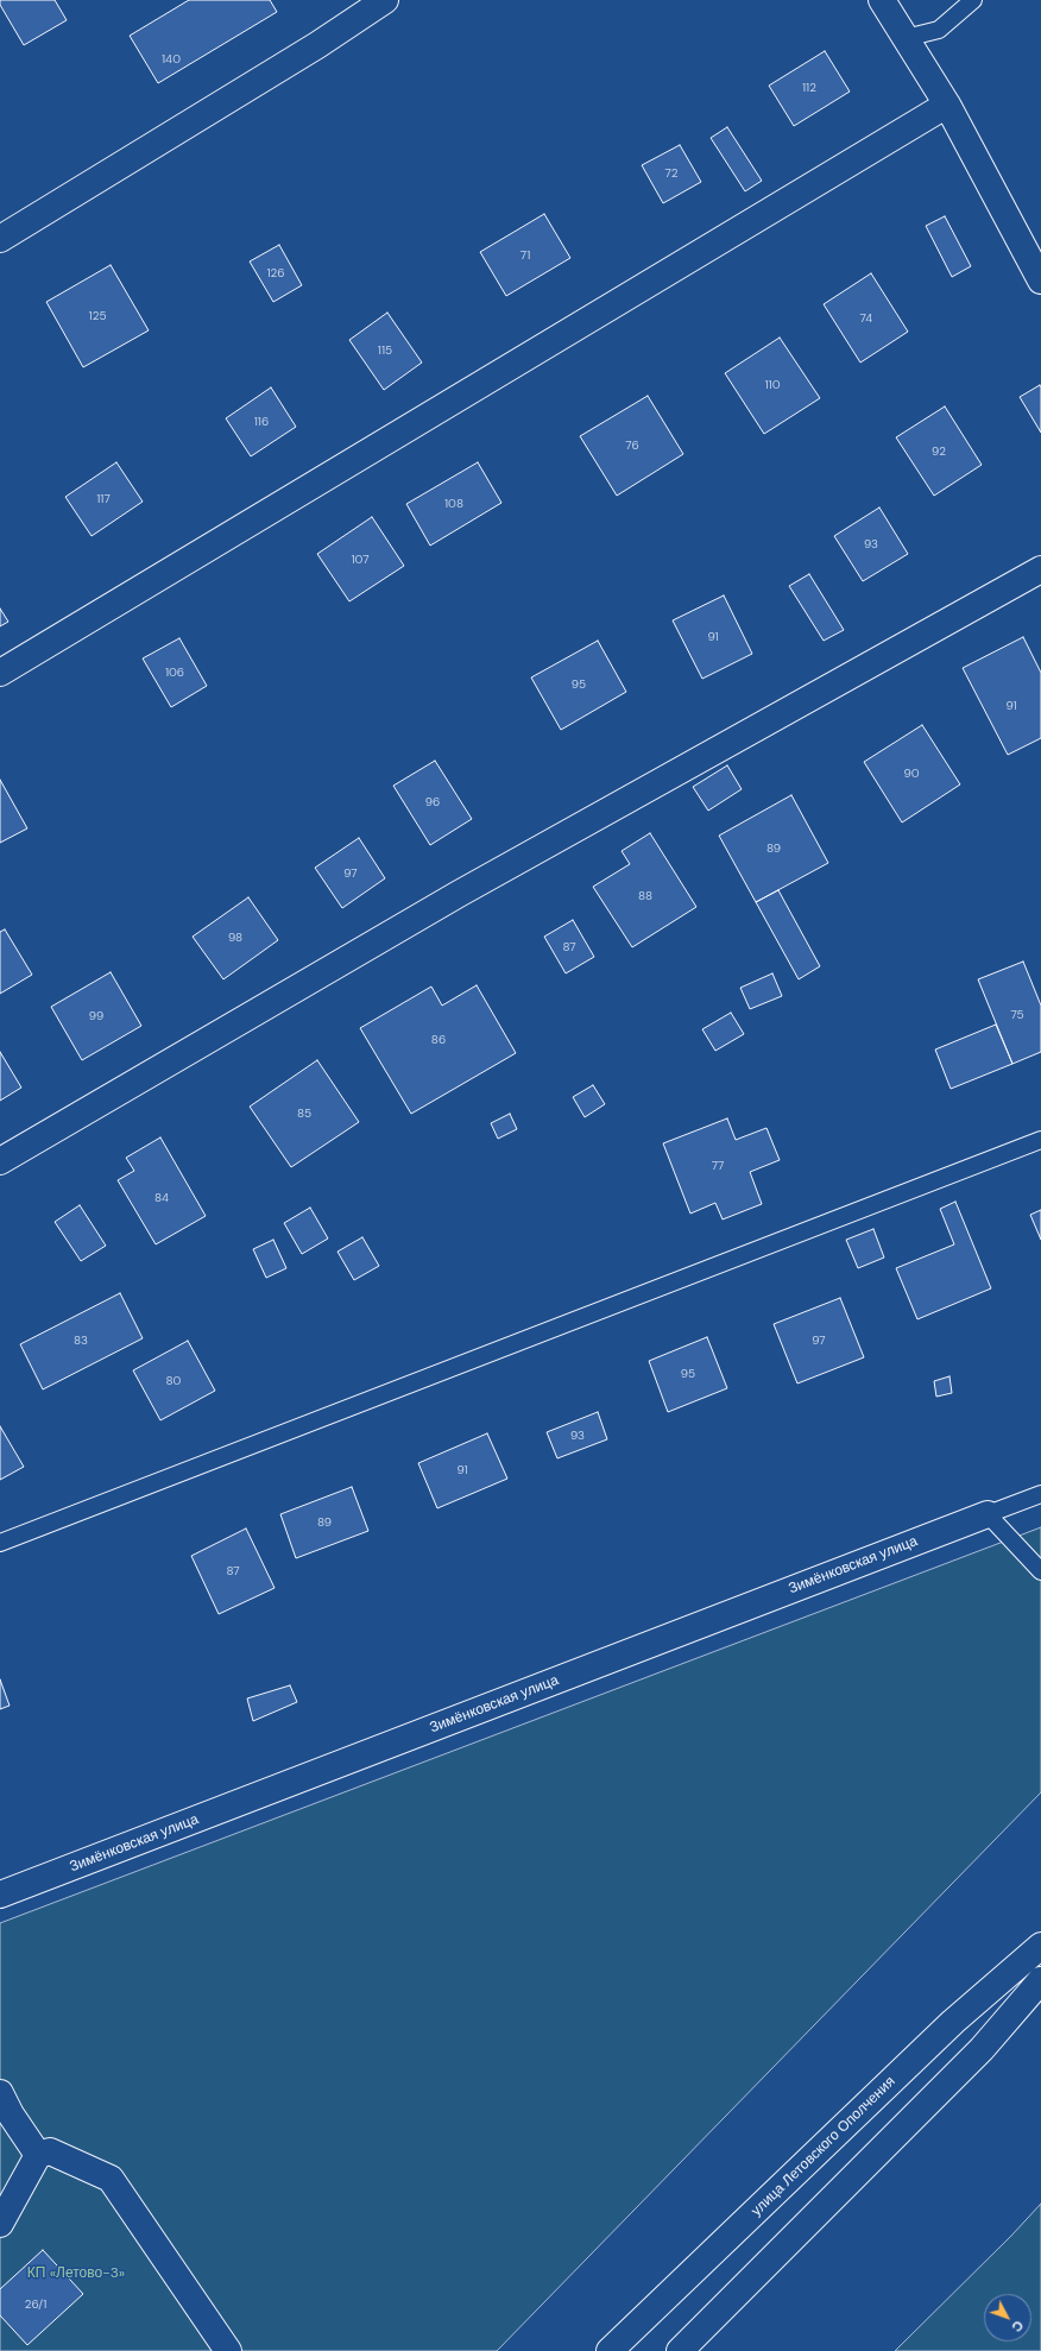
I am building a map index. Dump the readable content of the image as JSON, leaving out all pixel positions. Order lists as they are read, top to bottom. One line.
{"streets":{"street":["Зимёнковская улица","улица Летовского Ополчения"]},"parks":["КП «Летово-3»"],"house_numbers":["140","112","72","71","126","125","74","115","110","116","76","92","117","108","93","107","91","106","95","91","90","96","89","97","88","98","87","75","99","86","85","77","84","83","97","95","80","93","91","89","87","26/1"],"north":"bottom right"}
